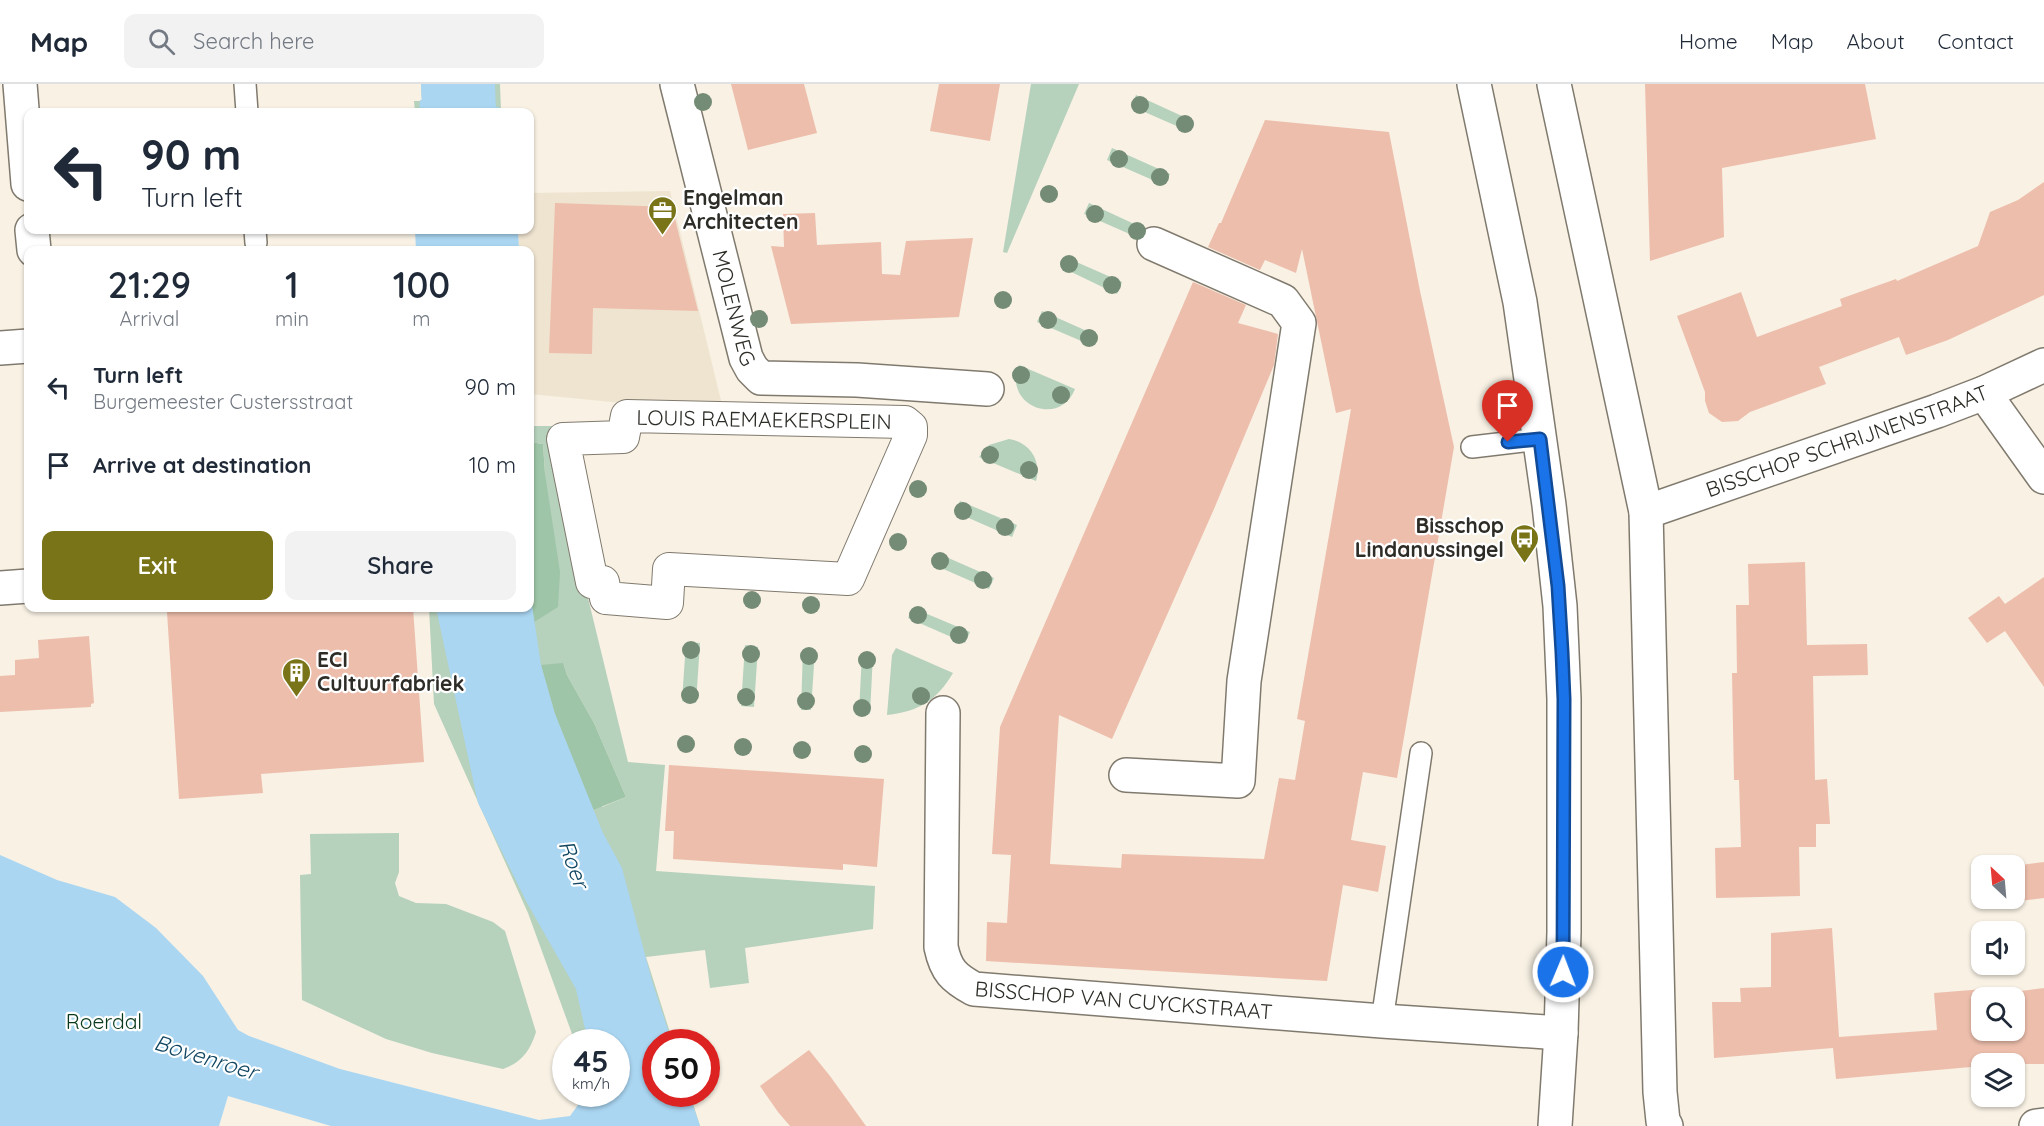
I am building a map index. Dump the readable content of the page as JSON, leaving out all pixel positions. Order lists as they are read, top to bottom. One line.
{"streets":{"street":["MOLENWEG","LOUIS RAEMAEKERSPLEIN","BISSCHOP SCHRIJNENSTRAAT","BISSCHOP VAN CUYCKSTRAAT"]},"water":["Roer","Bovenroer"],"parks":["Roerdal"],"places":{"office":["Engelman Architecten"],"bus stop":["Bisschop Lindanussingel"],"building":["ECI Cultuurfabriek"]},"north":"top left","page":{"header":"Map","search":"Search here","nav":["Home","Map","About","Contact"],"turn":["90 m","Turn left"],"eta":["21:29","Arrival","1","min","100","m"],"list":[{"name":"Turn left","note":"Burgemeester Custersstraat","value":"90 m"},{"name":"Arrive at destination","value":"10 m"}],"buttons":["Exit","Share"],"speed":"45 km/h","limit":"50"}}
